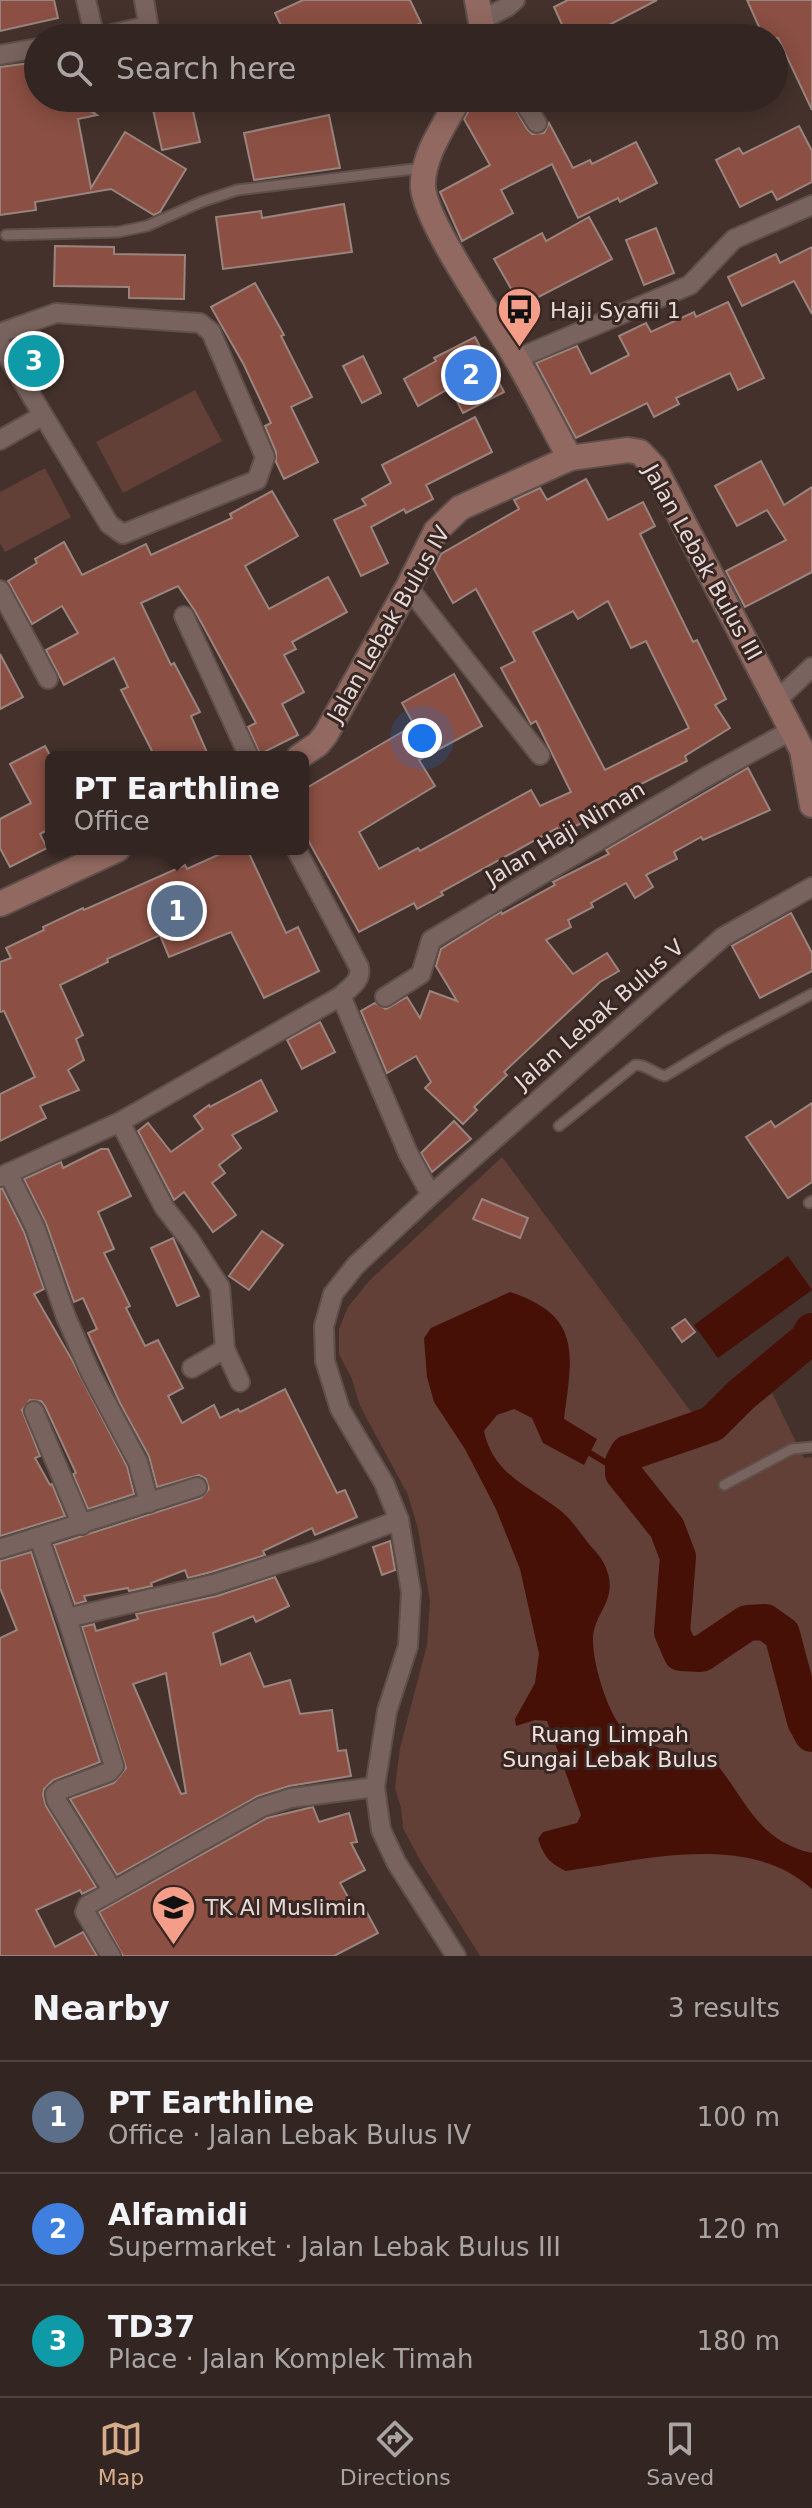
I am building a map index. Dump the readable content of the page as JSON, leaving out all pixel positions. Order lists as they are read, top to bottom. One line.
{"streets":{"street":["Jalan Lebak Bulus III","Jalan Lebak Bulus IV","Jalan Haji Niman","Jalan Lebak Bulus V"]},"crossings":[["Jalan Lebak Bulus III","Jalan Lebak Bulus IV"],["Jalan Lebak Bulus III","Jalan Haji Niman"]],"parks":["Ruang Limpah Sungai Lebak Bulus"],"places":{"bus stop":["Haji Syafii 1"],"school or university":["TK Al Muslimin"]},"page":{"search":"Search here","pins":["3","2","1"],"popup":["PT Earthline","Office"],"heading":["Nearby","3 results"],"list":[{"mark":"1","name":"PT Earthline","note":"Office · Jalan Lebak Bulus IV","value":"100 m"},{"mark":"2","name":"Alfamidi","note":"Supermarket · Jalan Lebak Bulus III","value":"120 m"},{"mark":"3","name":"TD37","note":"Place · Jalan Komplek Timah","value":"180 m"}],"nav":["Map","Directions","Saved"]}}
